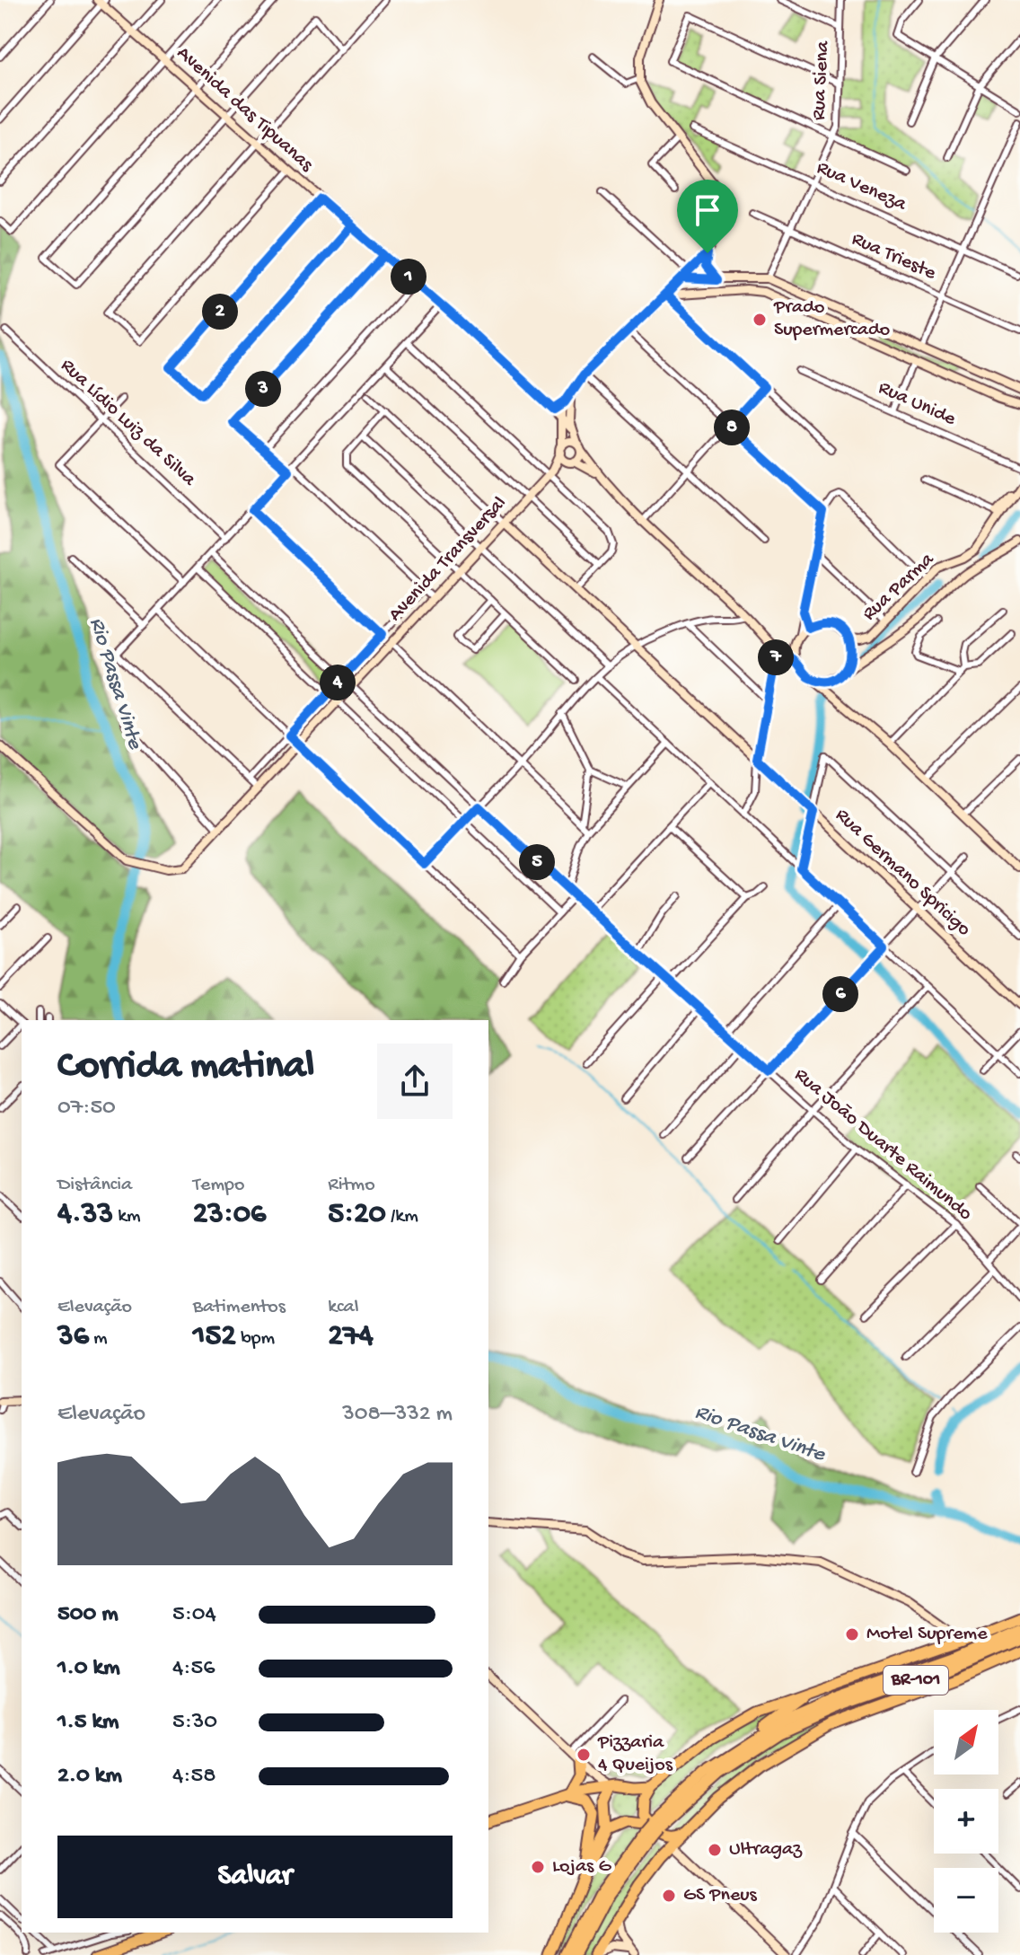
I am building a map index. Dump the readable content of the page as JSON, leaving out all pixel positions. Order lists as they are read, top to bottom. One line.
{"streets":{"highway":["BR-101"],"main road":["Avenida das Tipuanas","Avenida Transversal","Rua Parma","Rua Germano Spricigo"],"street":["Rua Siena","Rua Veneza","Rua Trieste","Rua Unide","Rua Lídio Luiz da Silva","Rua João Duarte Raimundo"]},"crossings":[["Rua Siena","Rua Veneza"],["Rua Siena","Rua Trieste"],["Avenida Transversal","Rua Germano Spricigo"],["Avenida Transversal","Rua João Duarte Raimundo"]],"water":["Rio Passa Vinte"],"places":["Prado Supermercado","Motel Supreme","Pizzaria 4 Queijos","Ultragaz","Lojas G","GS Pneus"],"north":"top right","page":{"pins":["1","2","3","8","7","4","5","6"],"heading":["Corrida matinal","07:50"],"stats":[["Distância","4.33 km"],["Tempo","23:06"],["Ritmo","5:20 /km"],["Elevação","36 m"],["Batimentos","152 bpm"],["kcal","274"]],"chart":["Elevação","308–332 m"],"list":[{"name":"500 m","note":"5:04"},{"name":"1.0 km","note":"4:56"},{"name":"1.5 km","note":"5:30"},{"name":"2.0 km","note":"4:58"}],"map_buttons":["+","−"],"buttons":"Salvar"}}
